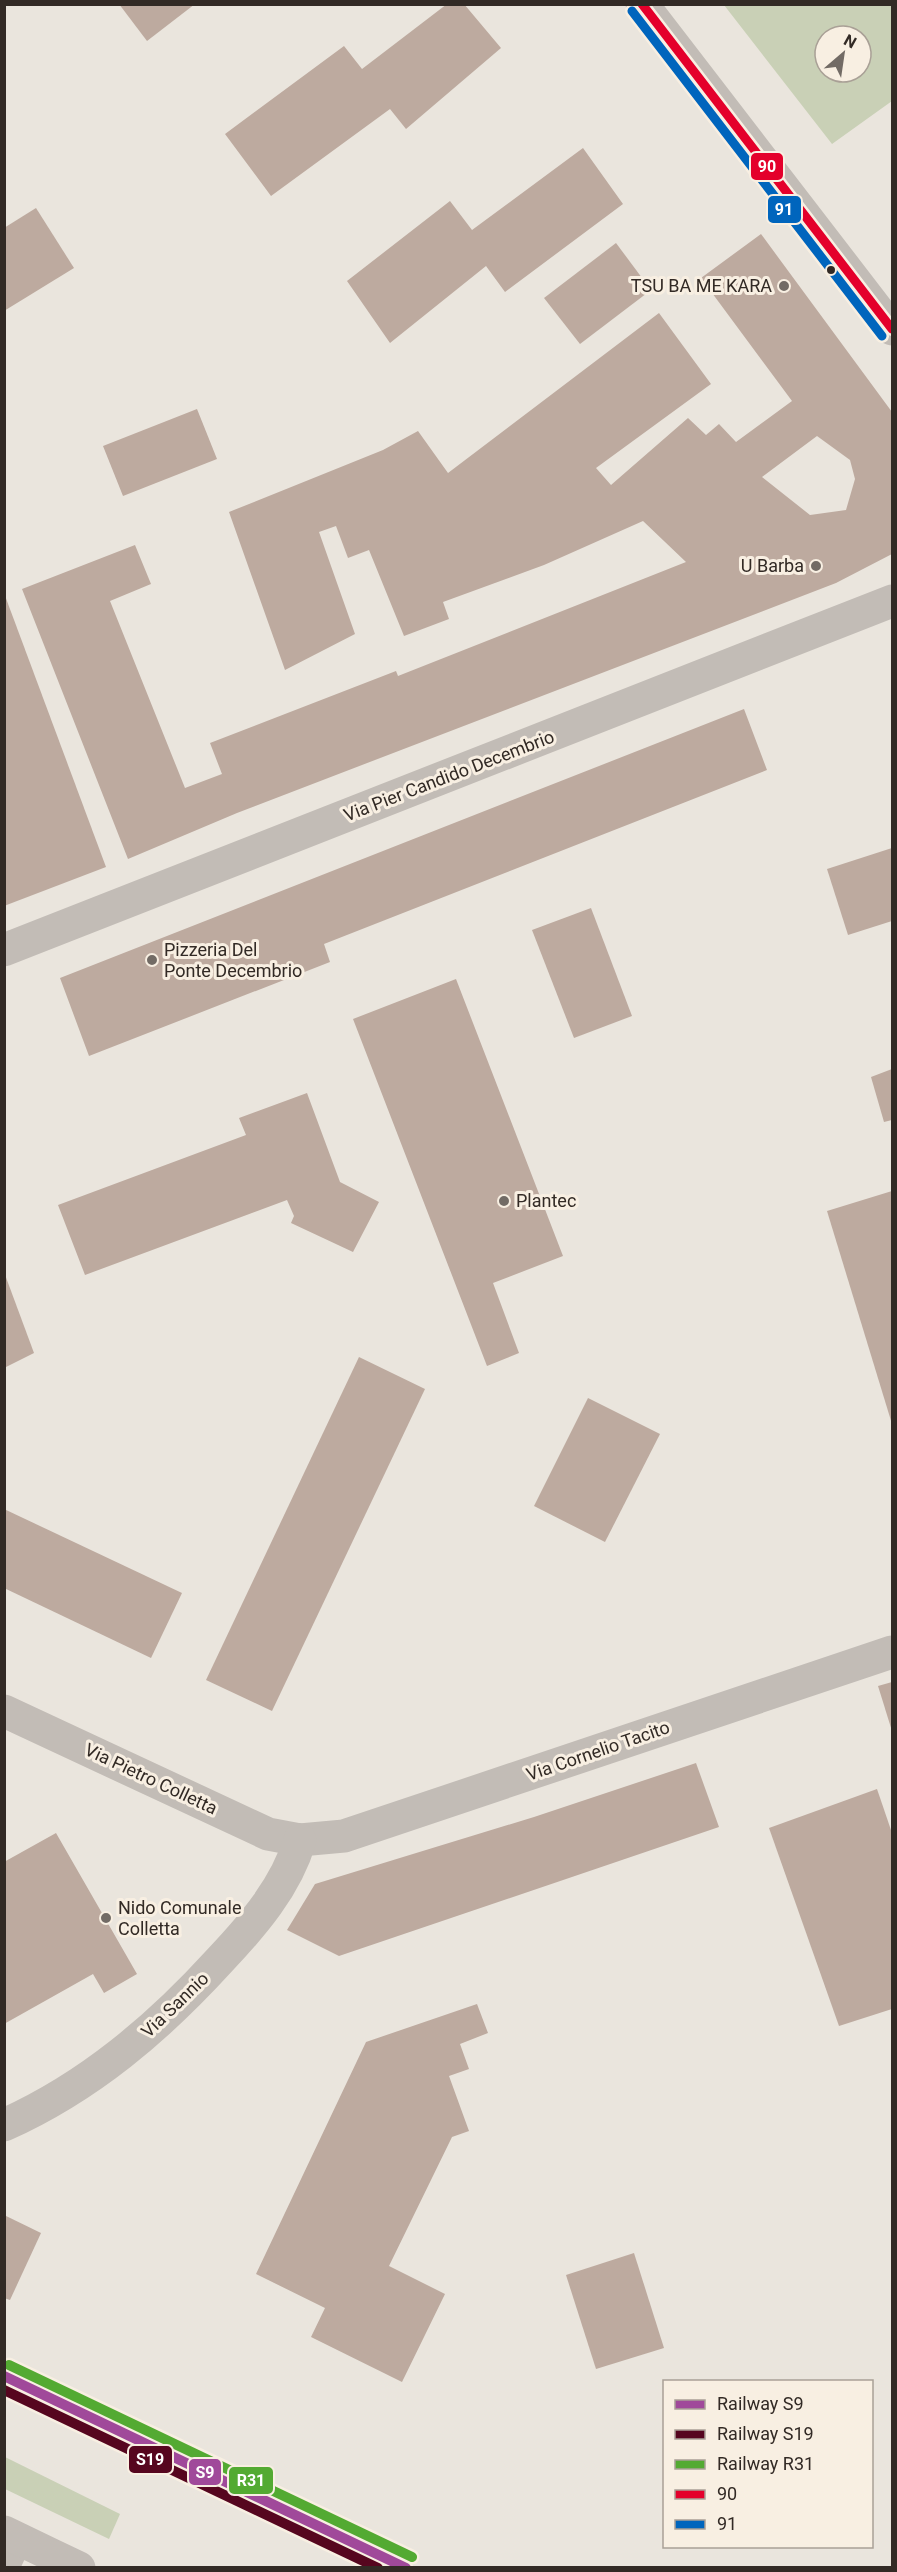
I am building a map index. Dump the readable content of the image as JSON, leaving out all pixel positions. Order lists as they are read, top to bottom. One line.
{"streets":{"street":["Via Pier Candido Decembrio","Via Cornelio Tacito","Via Pietro Colletta","Via Sannio"]},"crossings":[["Via Cornelio Tacito","Via Pietro Colletta"],["Via Cornelio Tacito","Via Sannio"],["Via Pietro Colletta","Via Sannio"]],"places":["TSU BA ME KARA","U Barba","Pizzeria Del Ponte Decembrio","Plantec","Nido Comunale Colletta"],"lines":["transit line 90","transit line 91","rail line R31","rail line S9","rail line S19"],"legend":["Railway S9","Railway S19","Railway R31","90","91"],"north":"top right"}
